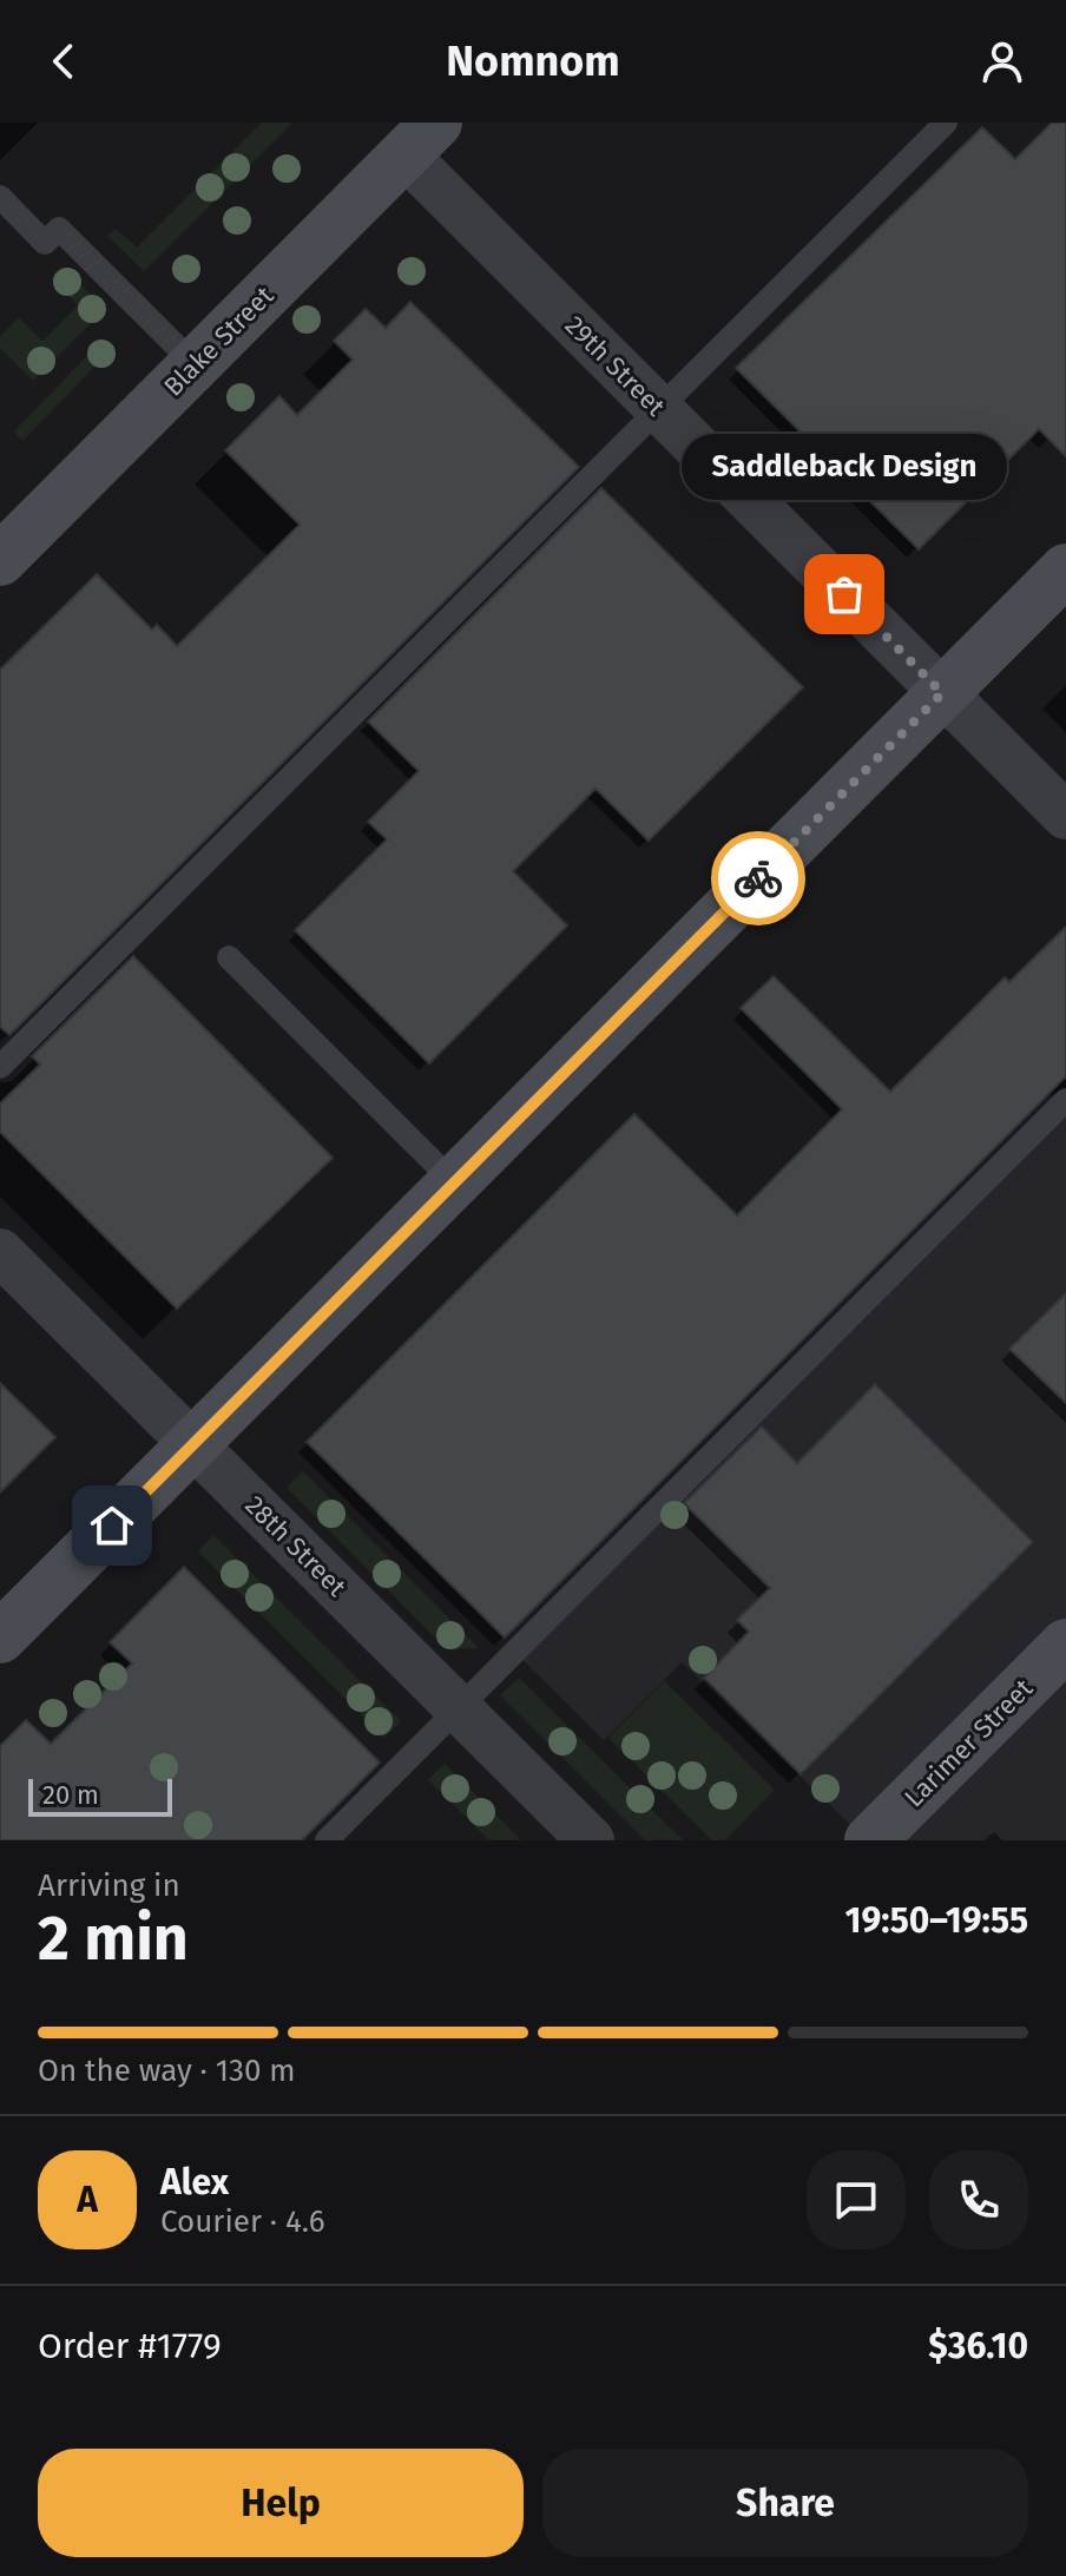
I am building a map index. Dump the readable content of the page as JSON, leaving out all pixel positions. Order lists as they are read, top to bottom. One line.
{"streets":{"street":["Blake Street","29th Street","28th Street","Larimer Street"]},"crossings":[["Blake Street","29th Street"]],"places":["Saddleback Design"],"scale_bar":"20 m","page":{"header":"Nomnom","bubble":"Saddleback Design","scale":"20 m","heading":["2 min","Arriving in","19:50–19:55"],"panel":["Alex","Courier · 4.6","Order #1779","$36.10"],"bar":"On the way · 130 m","round":"A","buttons":["Help","Share"]}}
